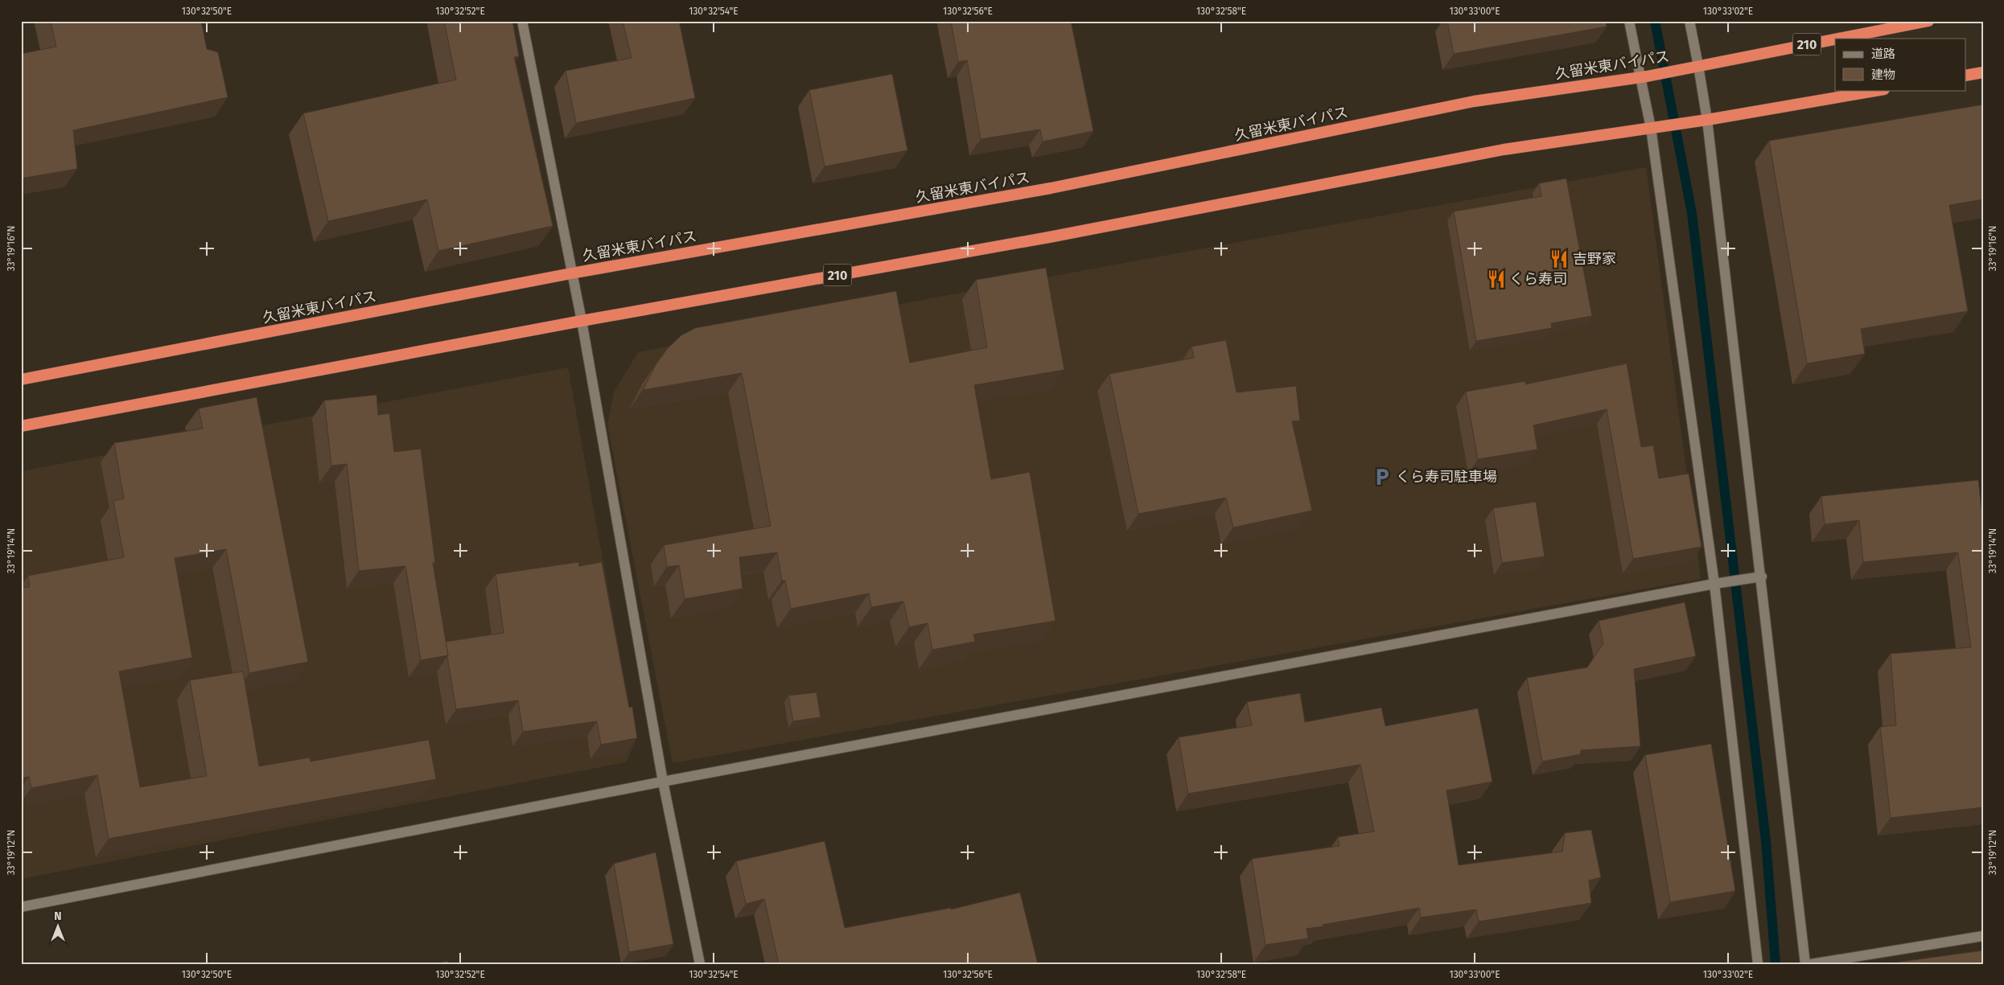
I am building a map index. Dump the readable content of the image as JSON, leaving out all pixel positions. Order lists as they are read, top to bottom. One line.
{"streets":{"highway":["210","久留米東バイパス"]},"places":{"restaurant":["吉野家","くら寿司"],"parking":["くら寿司駐車場"]},"legend":["道路","建物"],"north":"top","coordinates":["130°32'50\"E","130°32'52\"E","130°32'54\"E","130°32'56\"E","130°32'58\"E","130°33'00\"E","130°33'02\"E","33°19'16\"N","33°19'14\"N","33°19'12\"N"]}
